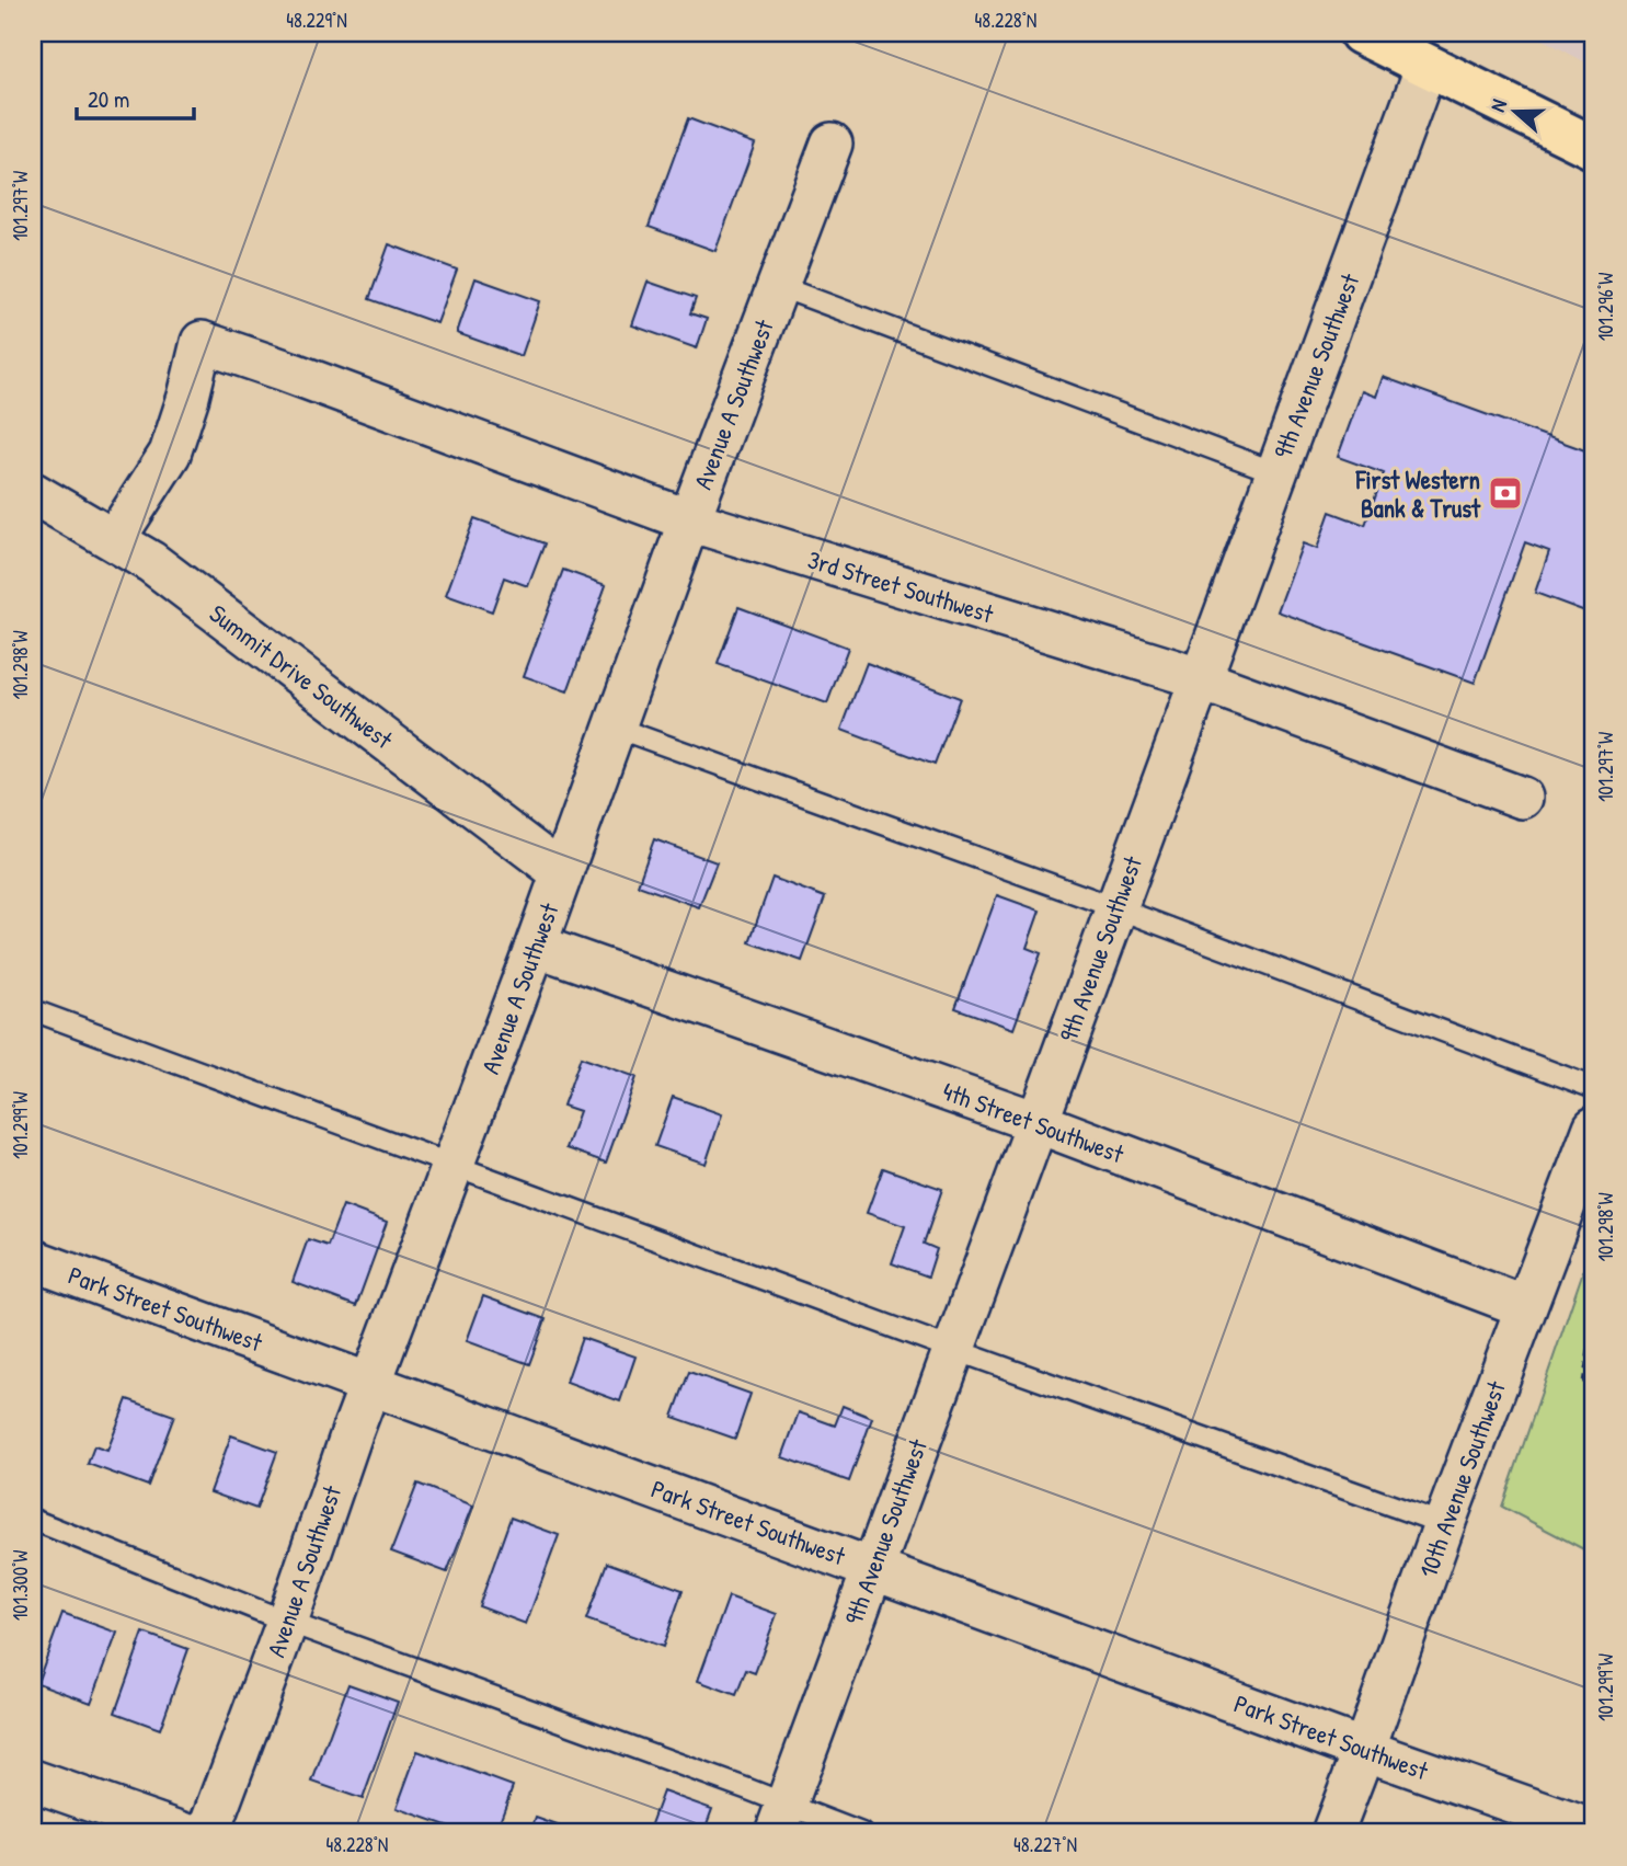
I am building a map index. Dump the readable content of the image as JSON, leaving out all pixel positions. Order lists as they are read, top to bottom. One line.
{"streets":{"street":["9th Avenue Southwest","Avenue A Southwest","3rd Street Southwest","Summit Drive Southwest","4th Street Southwest","Park Street Southwest","10th Avenue Southwest"]},"crossings":[["9th Avenue Southwest","3rd Street Southwest"],["9th Avenue Southwest","4th Street Southwest"],["9th Avenue Southwest","Park Street Southwest"],["Avenue A Southwest","3rd Street Southwest"],["Avenue A Southwest","Summit Drive Southwest"],["Avenue A Southwest","4th Street Southwest"],["Avenue A Southwest","Park Street Southwest"],["3rd Street Southwest","Summit Drive Southwest"],["4th Street Southwest","10th Avenue Southwest"],["Park Street Southwest","10th Avenue Southwest"]],"places":{"bank":["First Western Bank & Trust"]},"scale_bar":"20 m","north":"left","coordinates":["48.229°N","48.228°N","101.297°W","101.296°W","101.298°W","101.299°W","101.300°W","48.227°N"]}
